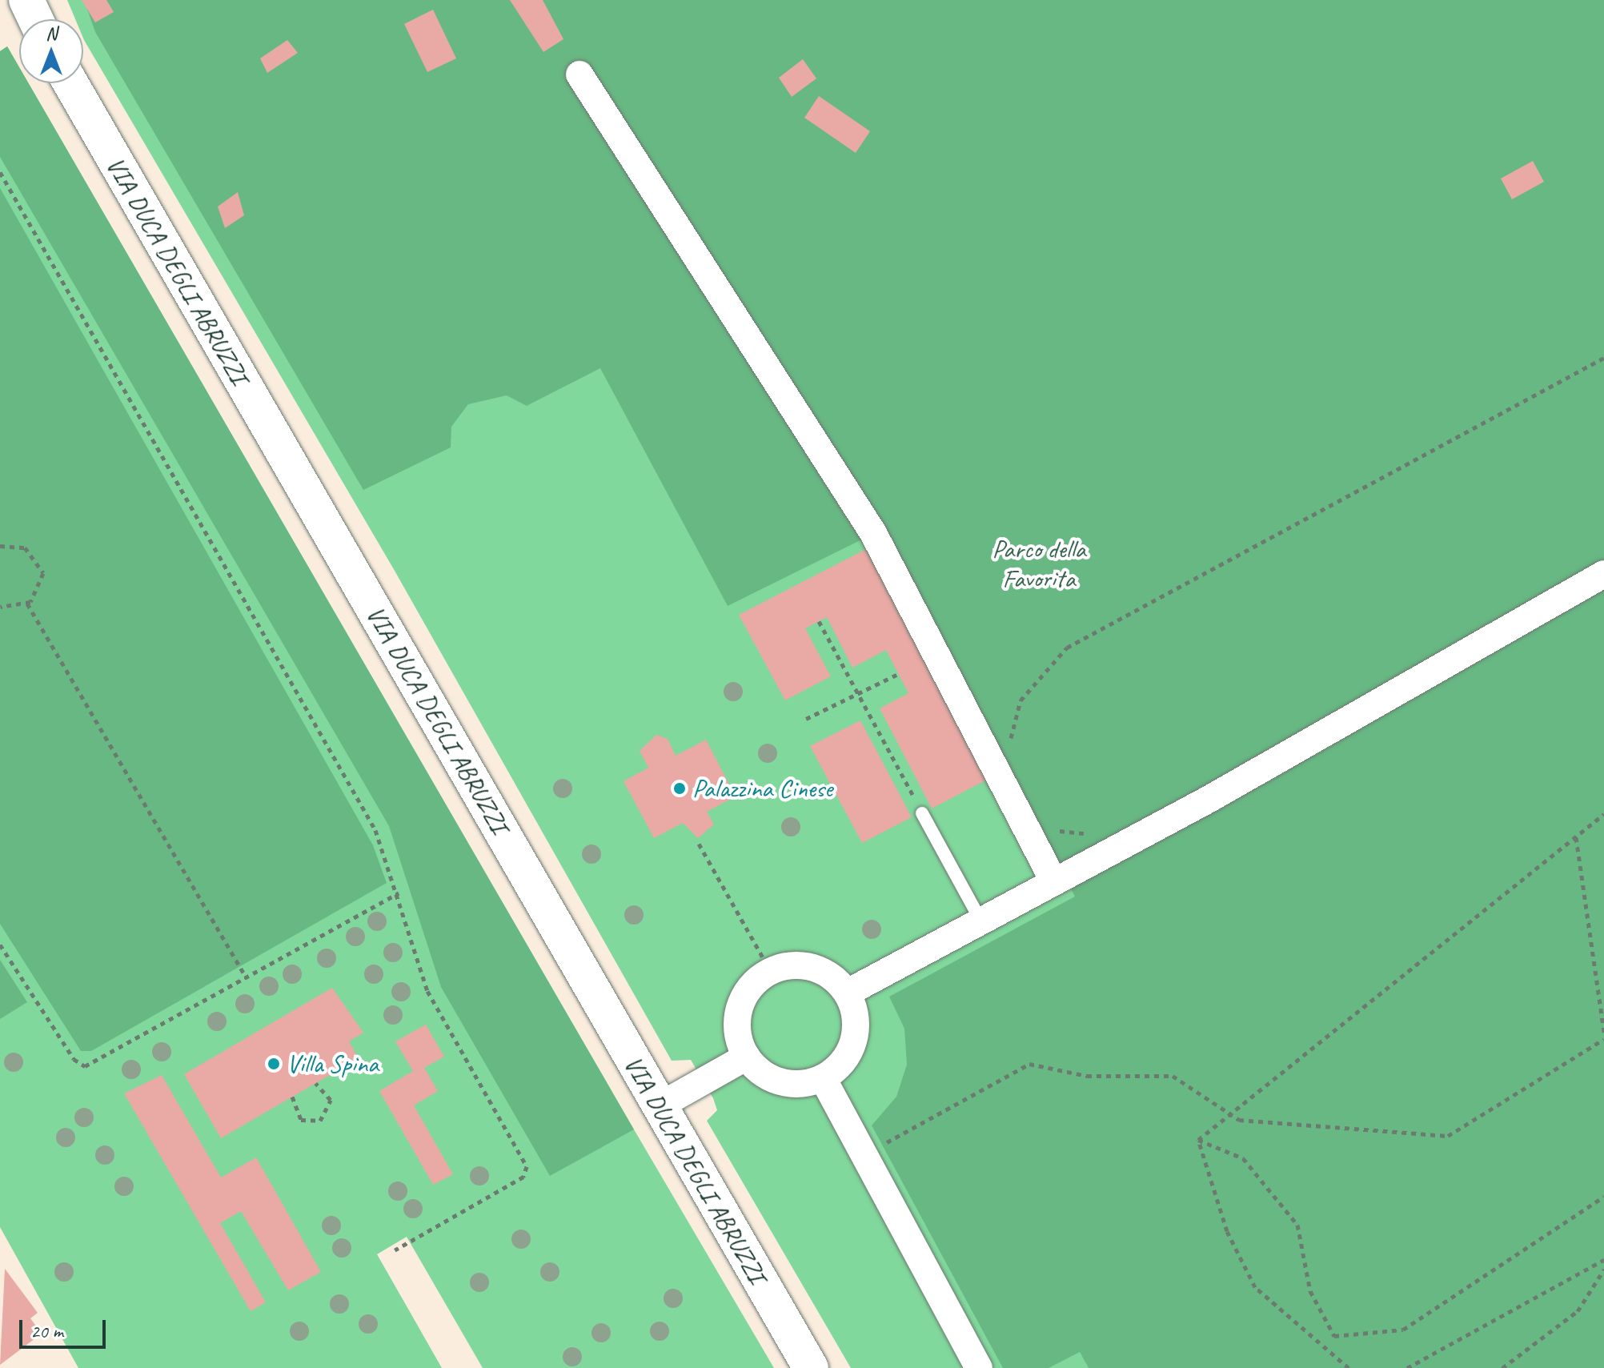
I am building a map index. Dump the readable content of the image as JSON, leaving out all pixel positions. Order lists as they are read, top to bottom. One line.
{"streets":{"street":["VIA DUCA DEGLI ABRUZZI"]},"parks":["Parco della Favorita"],"places":["Palazzina Cinese","Villa Spina"],"scale_bar":"20 m","north":"top"}
